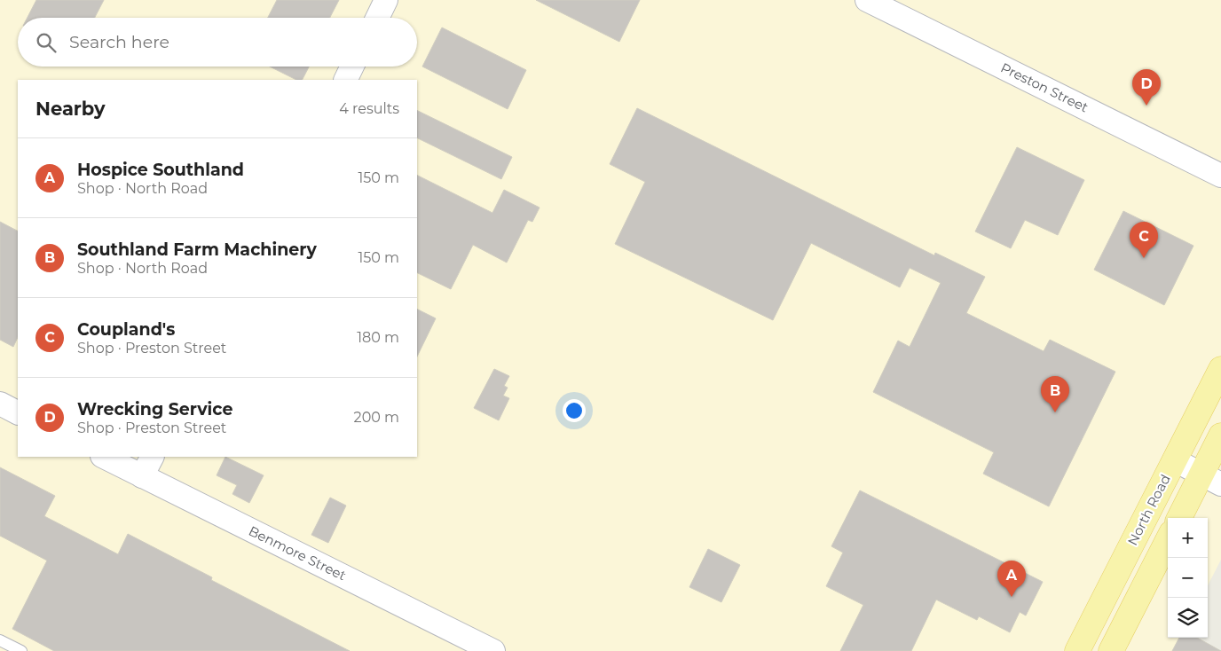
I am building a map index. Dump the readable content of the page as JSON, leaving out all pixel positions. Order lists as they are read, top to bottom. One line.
{"streets":{"main road":["North Road"],"street":["Preston Street","Benmore Street"]},"page":{"search":"Search here","pins":["D","C","B","A"],"heading":["Nearby","4 results"],"list":[{"mark":"A","name":"Hospice Southland","note":"Shop · North Road","value":"150 m"},{"mark":"B","name":"Southland Farm Machinery","note":"Shop · North Road","value":"150 m"},{"mark":"C","name":"Coupland's","note":"Shop · Preston Street","value":"180 m"},{"mark":"D","name":"Wrecking Service","note":"Shop · Preston Street","value":"200 m"}],"map_buttons":["+","−"]}}
